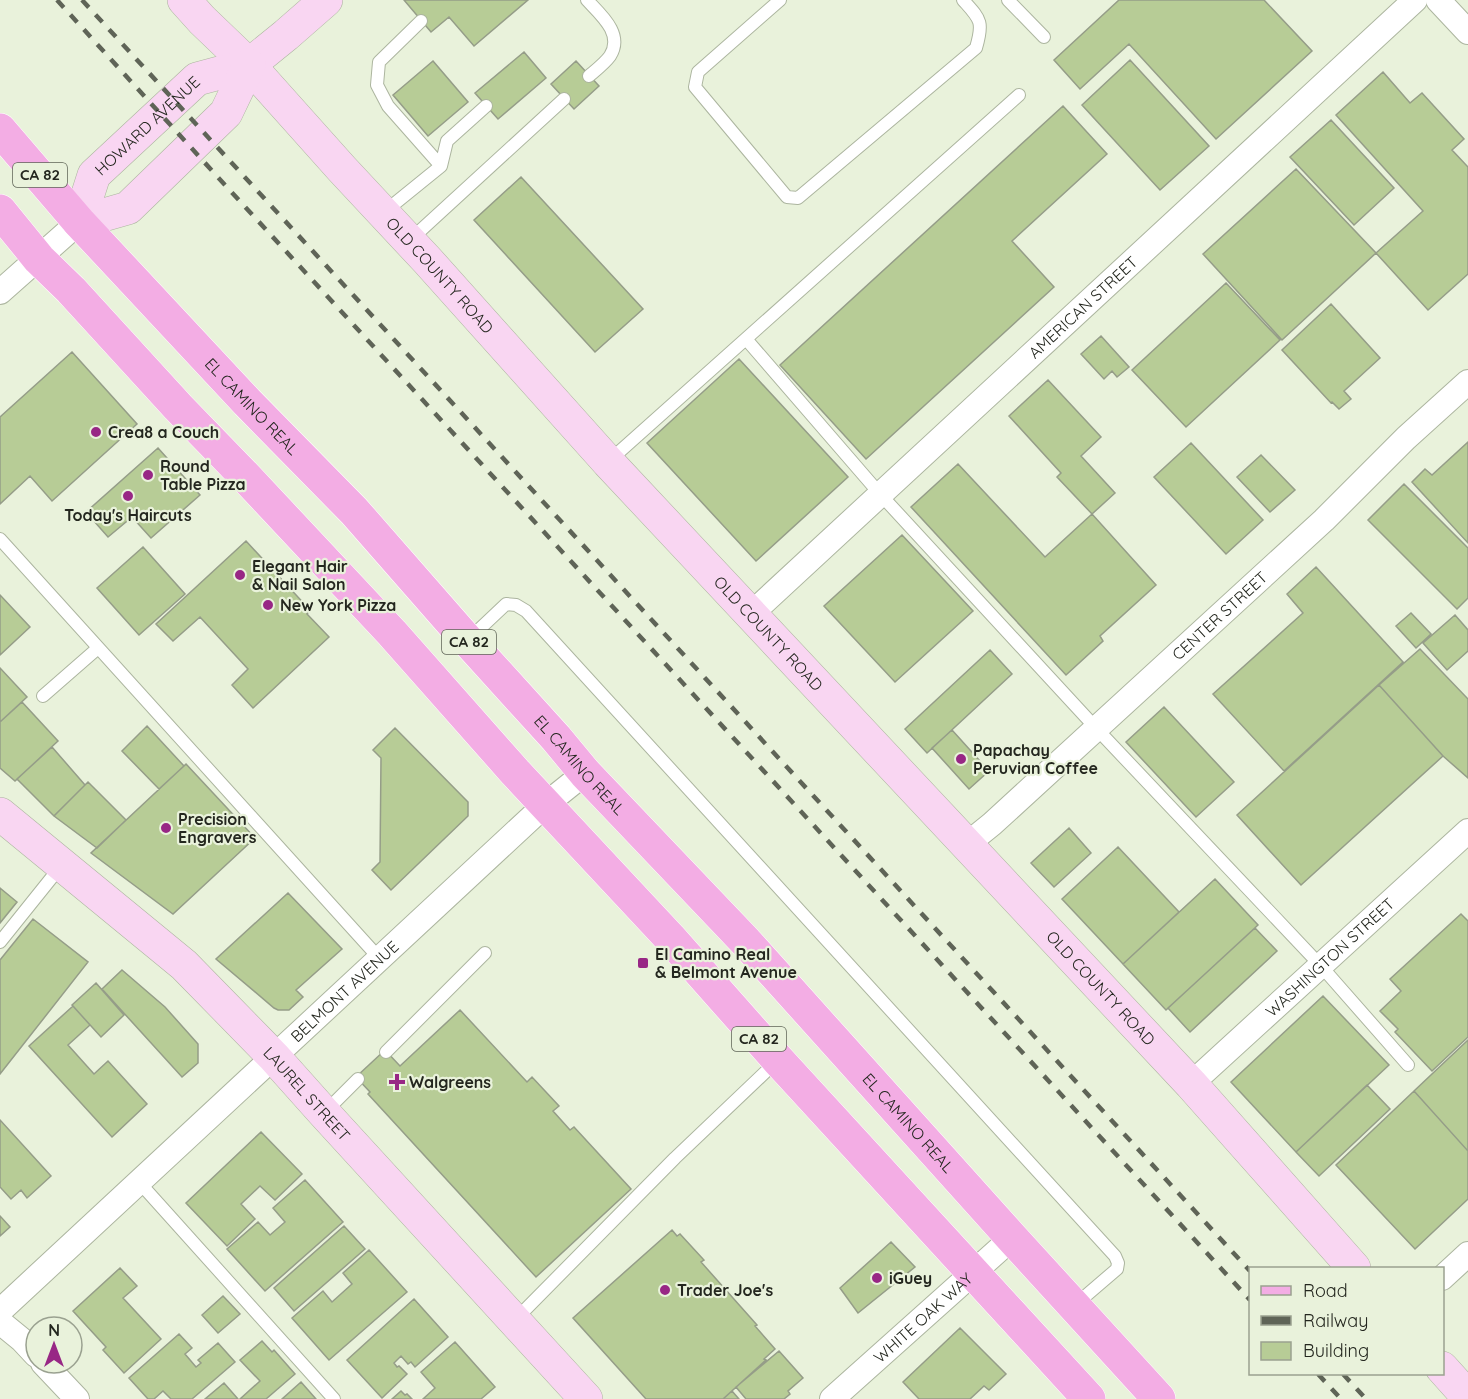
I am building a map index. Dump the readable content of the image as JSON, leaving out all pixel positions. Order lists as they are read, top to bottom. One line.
{"streets":{"main road":["CA 82","EL CAMINO REAL"],"street":["HOWARD AVENUE","OLD COUNTY ROAD","AMERICAN STREET","CENTER STREET","WASHINGTON STREET","BELMONT AVENUE","LAUREL STREET","WHITE OAK WAY"]},"crossings":[["HOWARD AVENUE","CA 82"],["HOWARD AVENUE","OLD COUNTY ROAD"],["HOWARD AVENUE","EL CAMINO REAL"],["CA 82","BELMONT AVENUE"],["CA 82","WHITE OAK WAY"],["OLD COUNTY ROAD","AMERICAN STREET"],["OLD COUNTY ROAD","CENTER STREET"],["OLD COUNTY ROAD","WASHINGTON STREET"],["EL CAMINO REAL","BELMONT AVENUE"],["EL CAMINO REAL","WHITE OAK WAY"],["BELMONT AVENUE","LAUREL STREET"]],"places":{"other":["Crea8 a Couch","Round Table Pizza","Today's Haircuts","Elegant Hair & Nail Salon","New York Pizza","Papachay Peruvian Coffee","Precision Engravers","iGuey","Trader Joe's"],"transit":["El Camino Real & Belmont Avenue"],"health":["Walgreens"]},"legend":["Road","Railway","Building"],"north":"top"}
